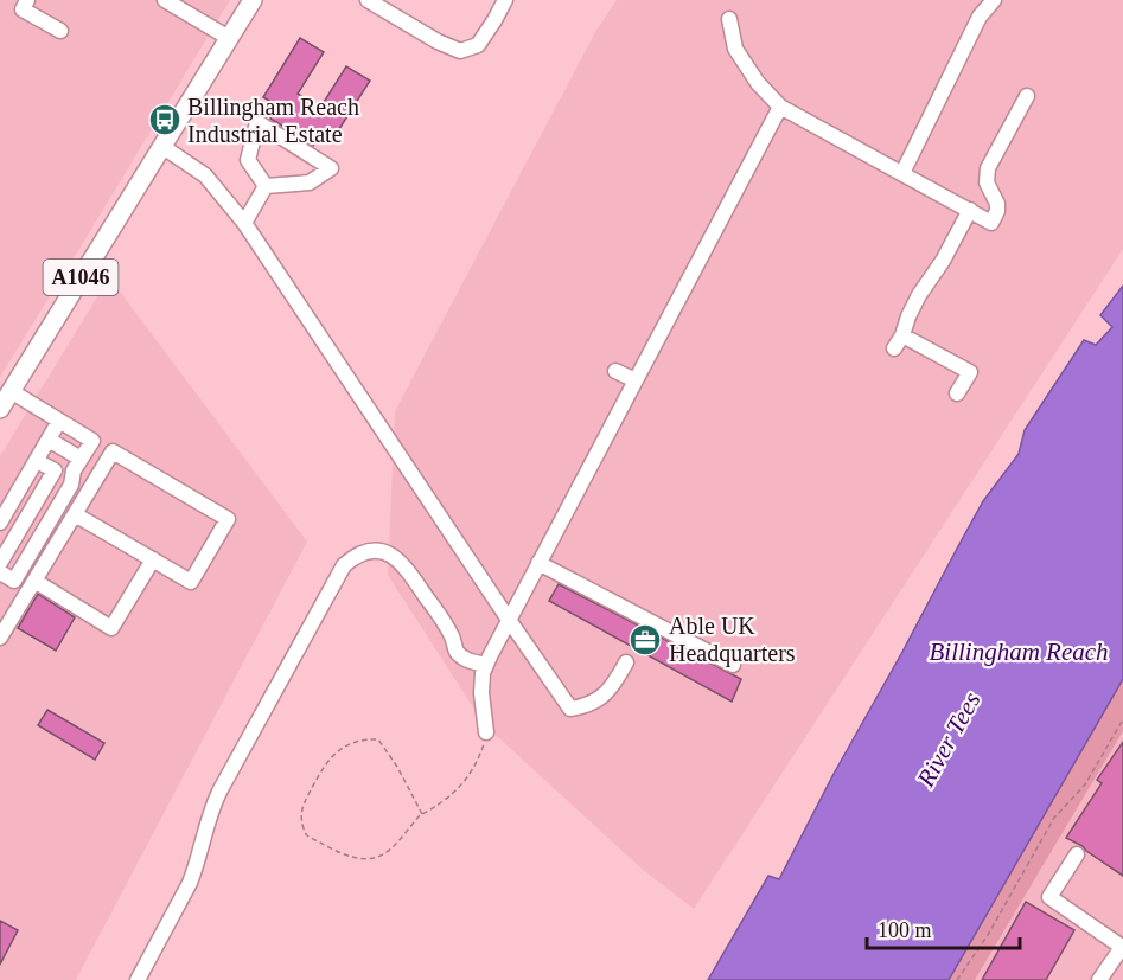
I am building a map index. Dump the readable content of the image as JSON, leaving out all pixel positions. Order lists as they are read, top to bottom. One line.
{"streets":{"main road":["A1046"]},"water":["Billingham Reach","River Tees"],"places":{"bus stop":["Billingham Reach Industrial Estate"],"office":["Able UK Headquarters"]},"scale_bar":"100 m"}
